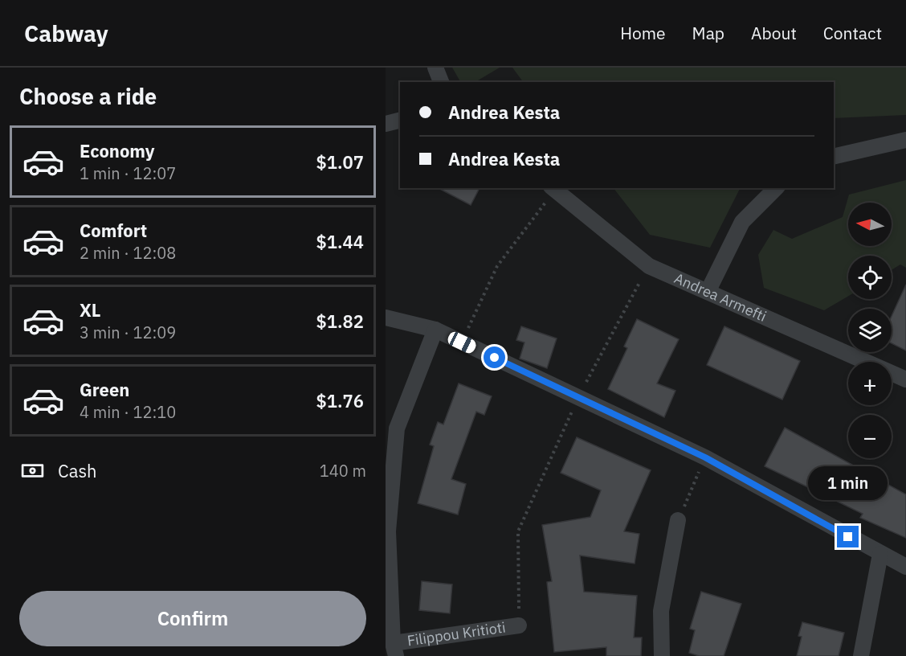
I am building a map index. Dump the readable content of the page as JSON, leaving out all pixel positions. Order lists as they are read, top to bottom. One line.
{"streets":{"street":["Andrea Armefti","Filippou Kritioti"]},"north":"left","page":{"header":"Cabway","nav":["Home","Map","About","Contact"],"heading":"Choose a ride","banner":["Andrea Kesta","Andrea Kesta"],"list":[{"name":"Economy","note":"1 min · 12:07","value":"$1.07"},{"name":"Comfort","note":"2 min · 12:08","value":"$1.44"},{"name":"XL","note":"3 min · 12:09","value":"$1.82"},{"name":"Green","note":"4 min · 12:10","value":"$1.76"}],"map_buttons":["+","−"],"pay":["Cash","140 m"],"bubble":"1 min","buttons":"Confirm"}}
